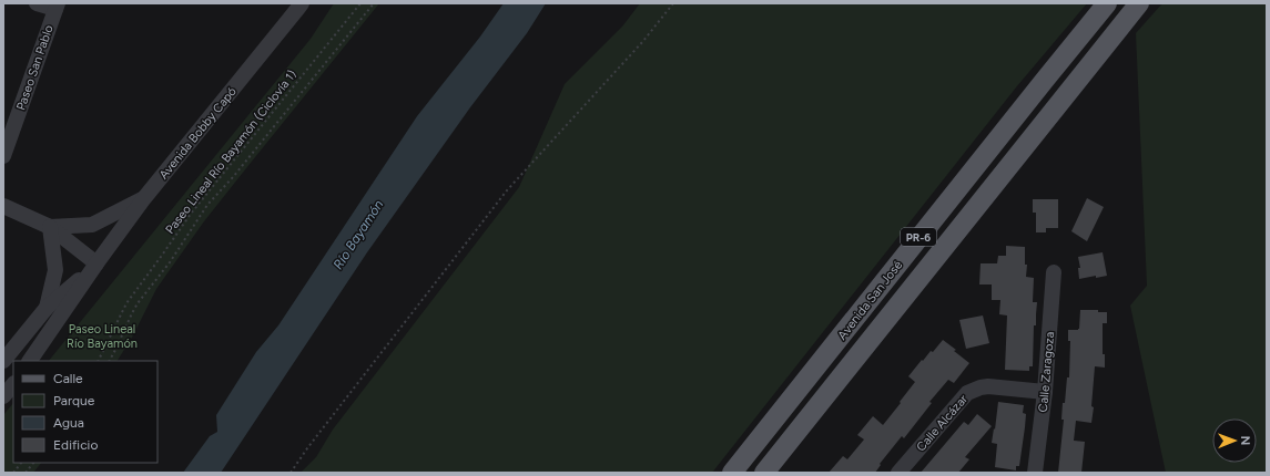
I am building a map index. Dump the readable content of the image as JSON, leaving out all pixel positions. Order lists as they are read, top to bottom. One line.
{"streets":{"main road":["PR-6","Avenida San José"],"street":["Paseo San Pablo","Avenida Bobby Capó","Calle Zaragoza","Calle Alcázar"],"path":["Paseo Lineal Río Bayamón (Ciclovía 1)"]},"crossings":[["Calle Zaragoza","Calle Alcázar"]],"water":["Río Bayamón"],"parks":["Paseo Lineal Río Bayamón"],"legend":["Calle","Parque","Agua","Edificio"],"north":"right"}
